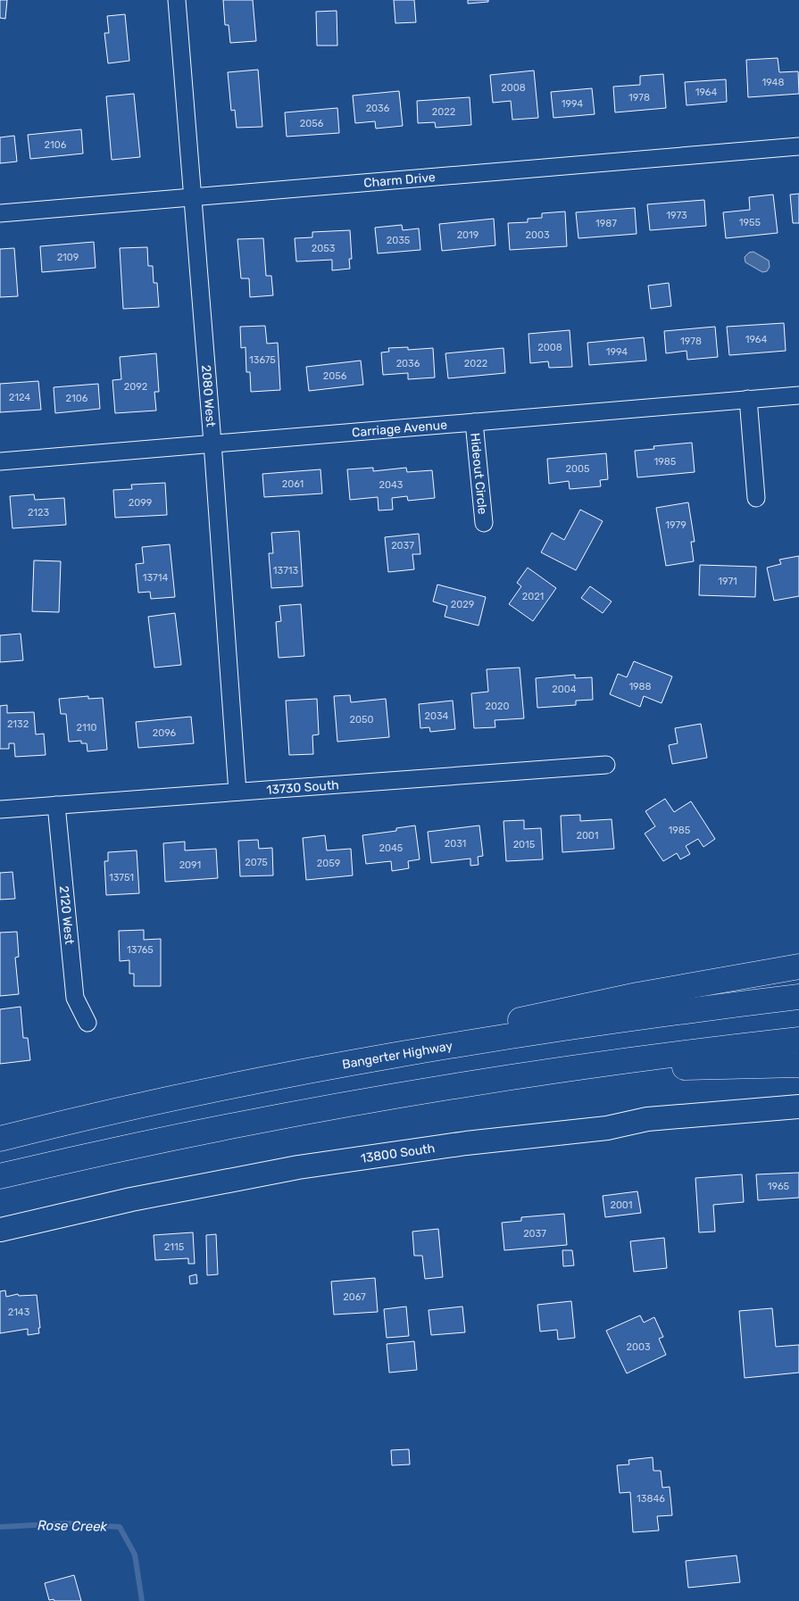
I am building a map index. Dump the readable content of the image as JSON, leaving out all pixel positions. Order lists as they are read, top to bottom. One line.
{"streets":{"highway":["Bangerter Highway"],"street":["Charm Drive","2080 West","Carriage Avenue","Hideout Circle","13730 South","2120 West","13800 South"]},"crossings":[["Charm Drive","2080 West"],["2080 West","Carriage Avenue"],["2080 West","13730 South"],["Carriage Avenue","Hideout Circle"],["13730 South","2120 West"]],"water":["Rose Creek"],"house_numbers":["1948","2008","1964","1978","1994","2036","2022","2056","2106","1973","1955","1987","2019","2003","2035","2053","2109","1964","1978","2008","1994","13675","2036","2022","2056","2092","2124","2106","1985","2005","2061","2043","2099","2123","1979","2037","13713","13714","1971","2021","2029","1988","2004","2020","2034","2050","2132","2110","2096","1985","2001","2031","2015","2045","2075","2059","2091","13751","13765","1965","2001","2037","2115","2067","2143","2003","13846"]}
